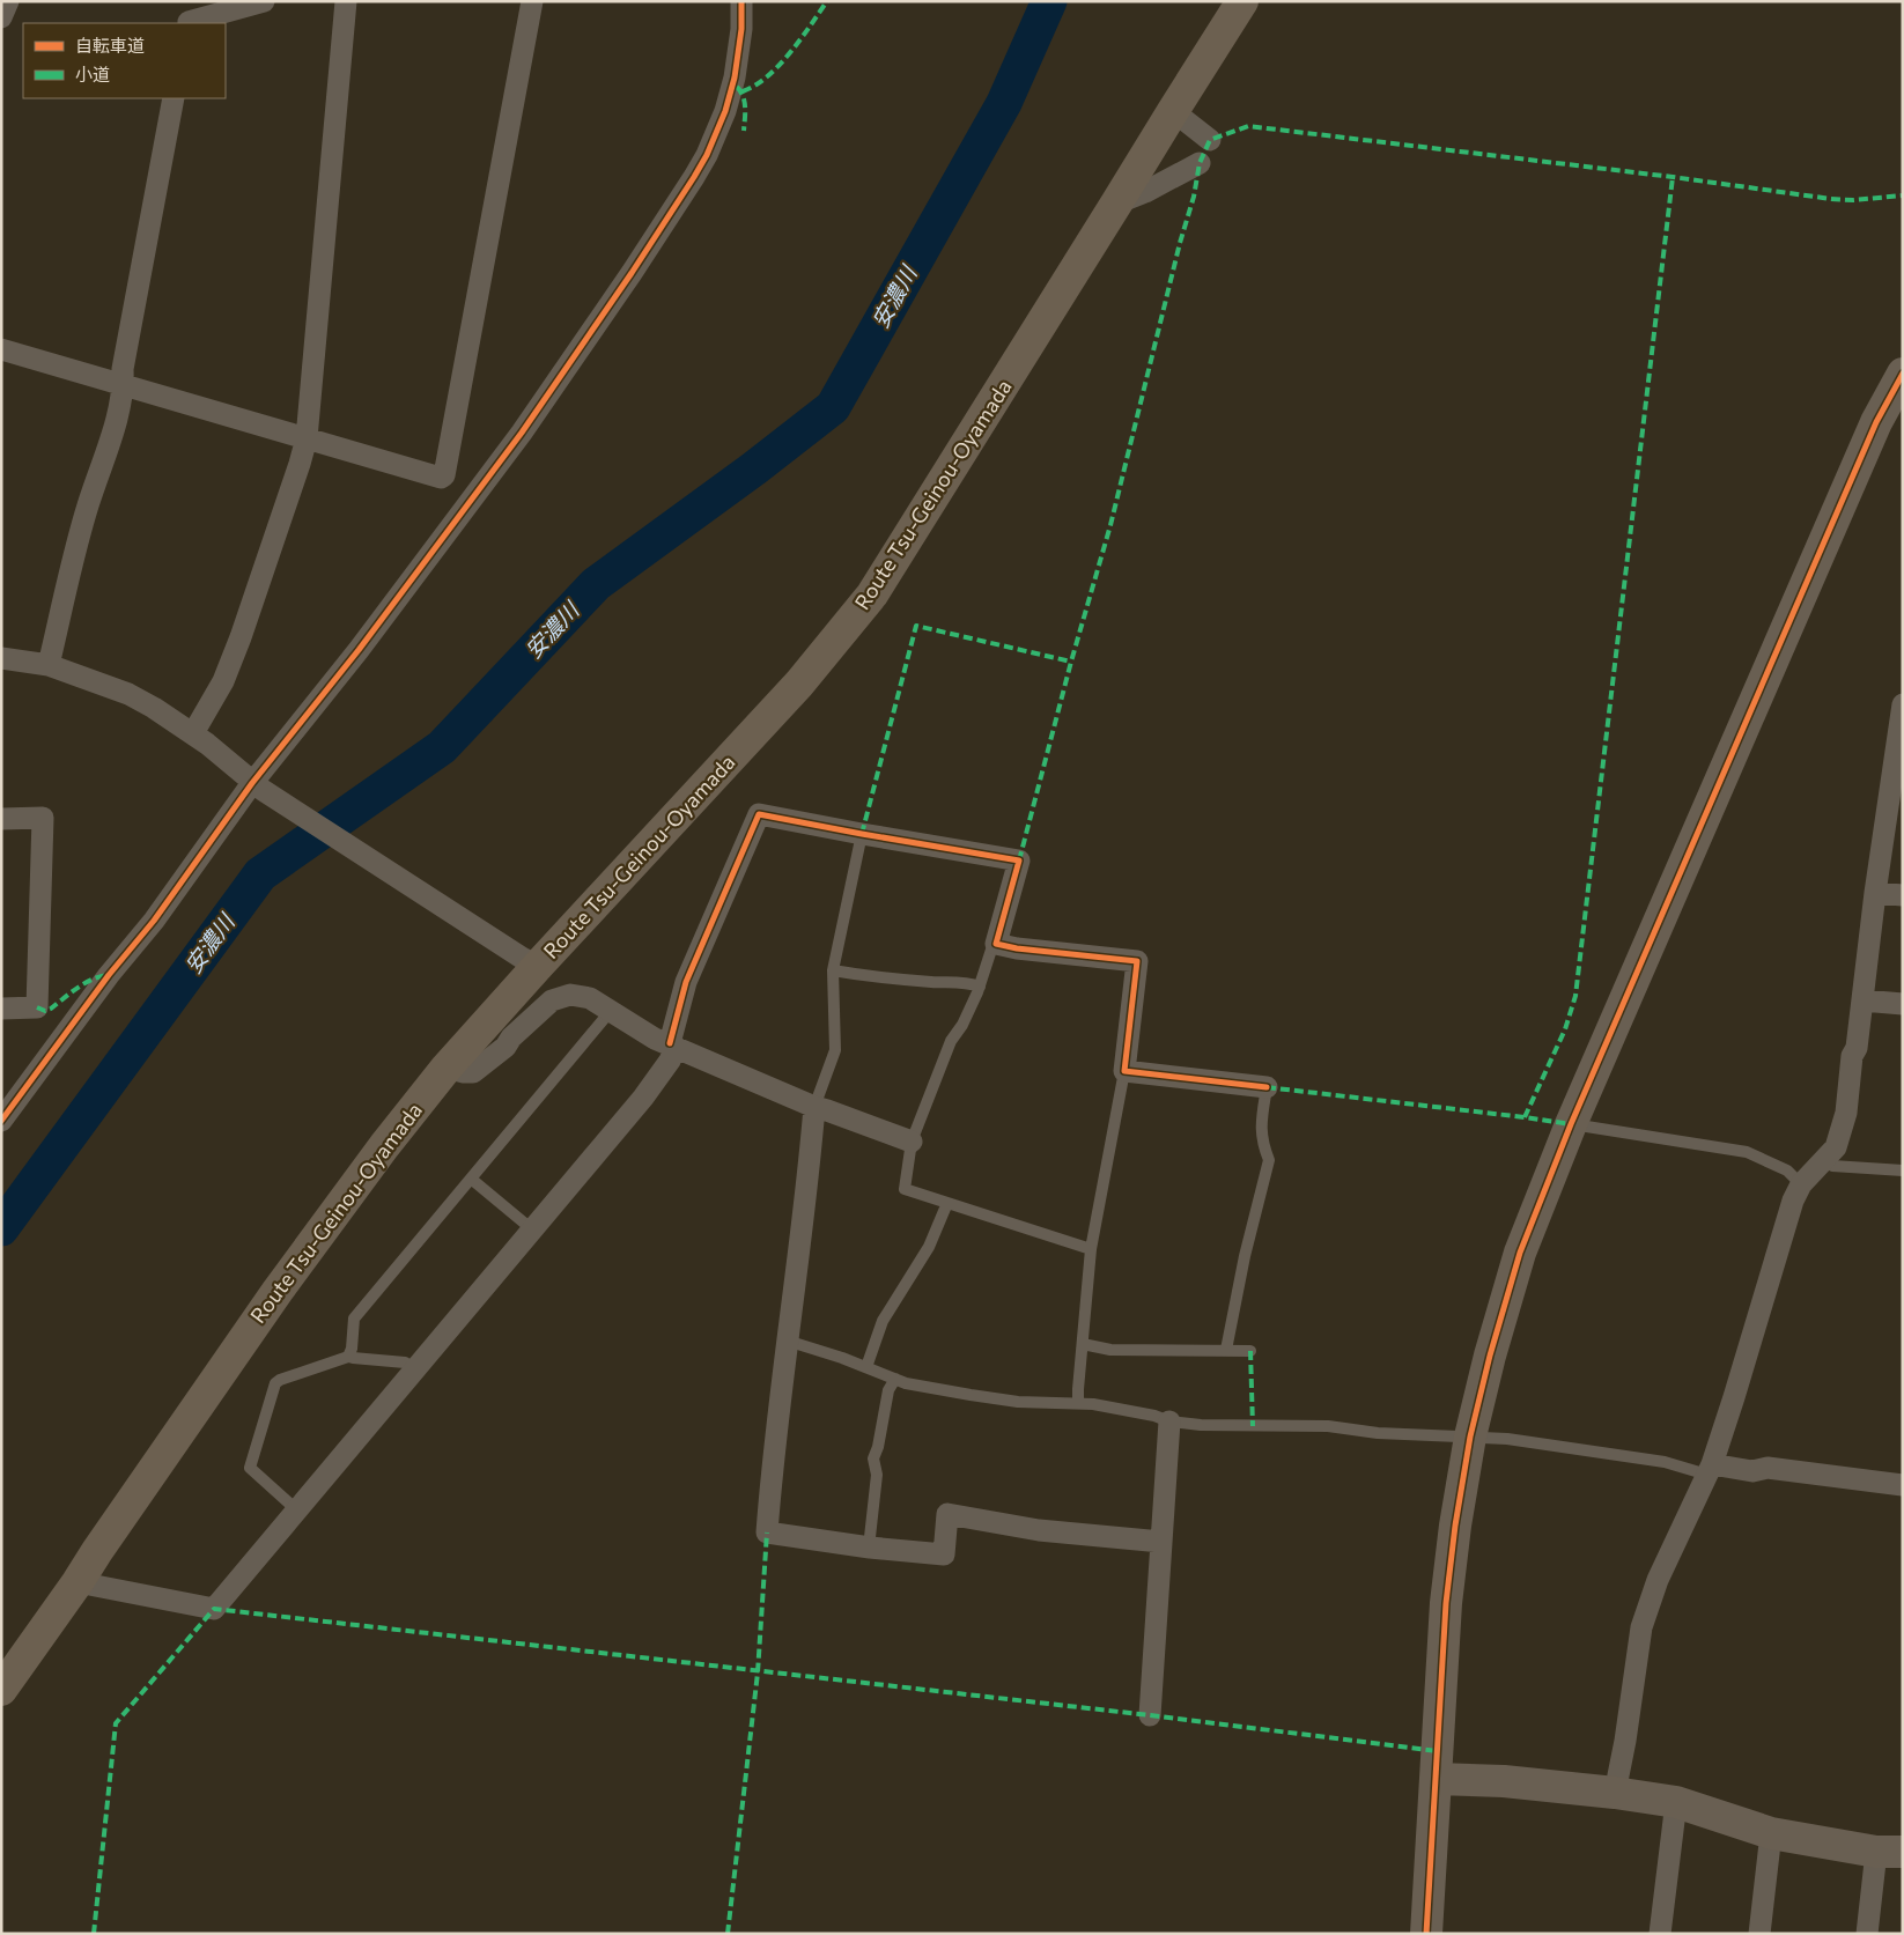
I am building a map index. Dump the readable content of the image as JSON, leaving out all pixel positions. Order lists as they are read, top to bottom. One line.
{"streets":{"main road":["Route Tsu-Geinou-Oyamada"]},"water":["安濃川"],"legend":["自転車道","小道"]}
